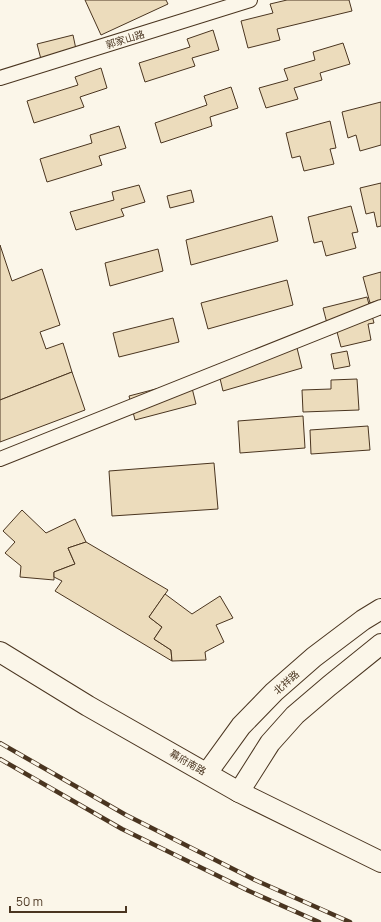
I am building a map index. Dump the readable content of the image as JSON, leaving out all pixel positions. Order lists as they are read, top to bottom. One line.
{"streets":{"street":["郭家山路","北祥路","幕府南路"]},"crossings":[["北祥路","幕府南路"]],"scale_bar":"50 m"}
